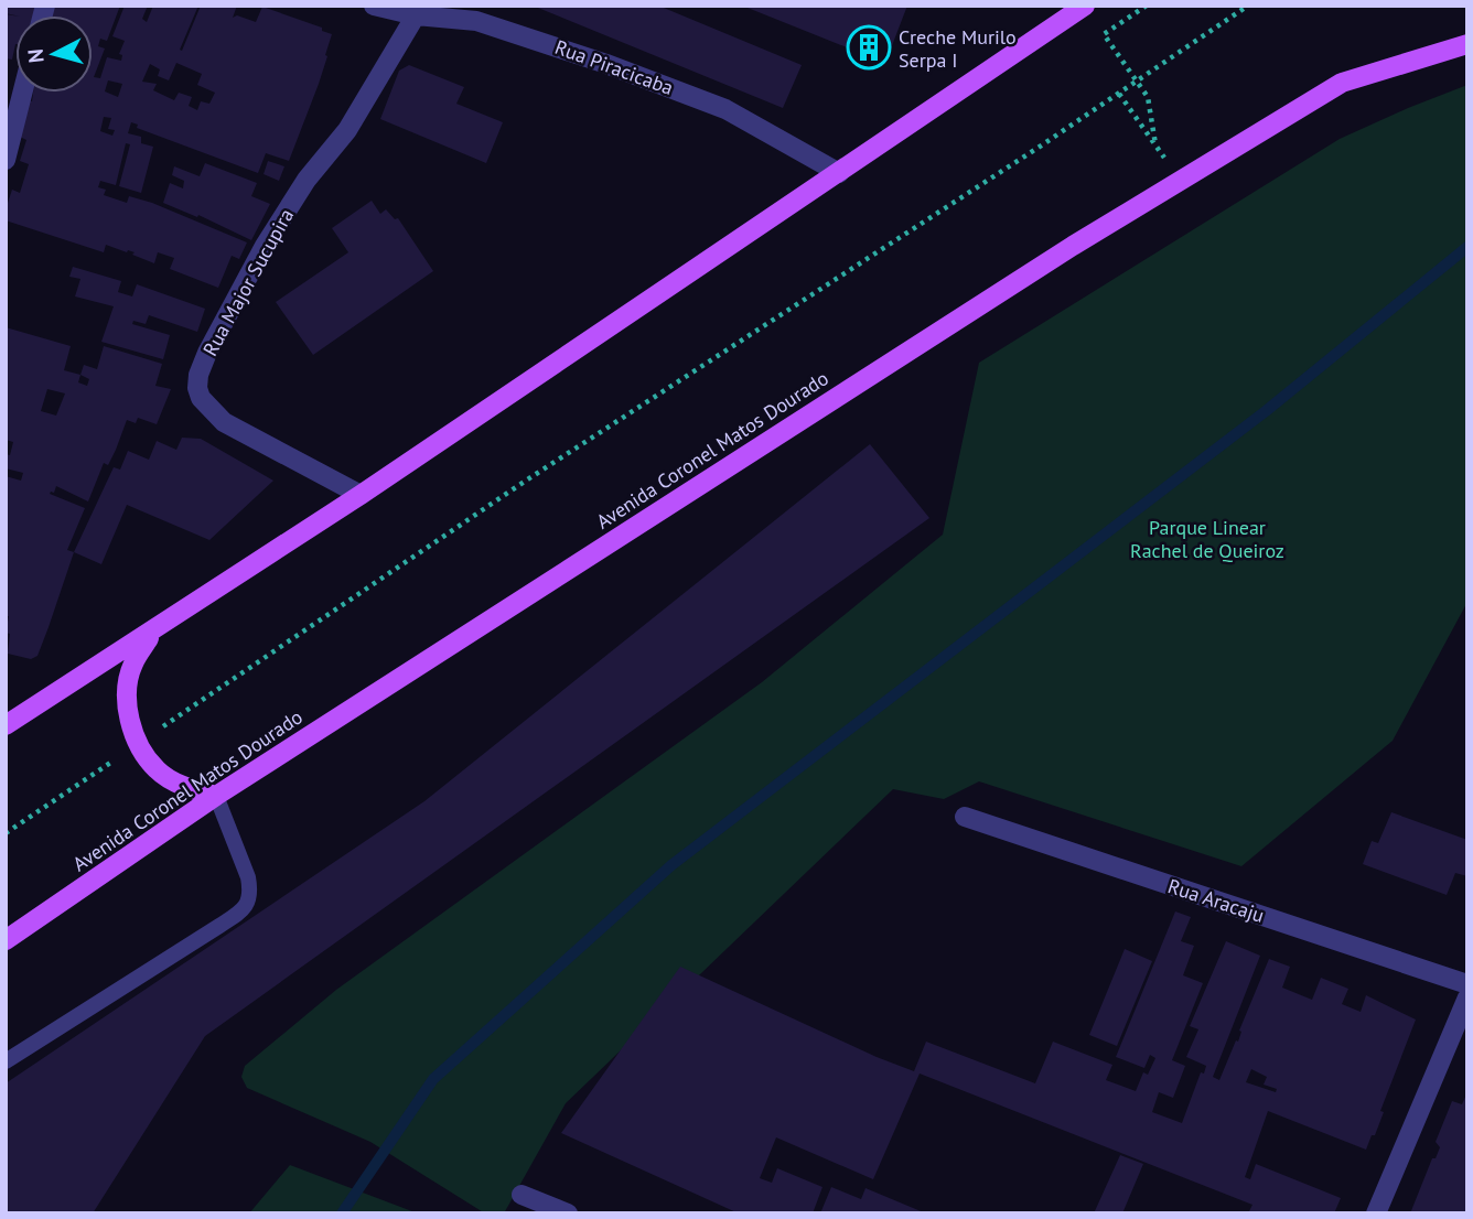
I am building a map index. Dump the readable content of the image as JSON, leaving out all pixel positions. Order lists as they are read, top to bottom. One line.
{"streets":{"main road":["Avenida Coronel Matos Dourado"],"street":["Rua Piracicaba","Rua Major Sucupira","Rua Aracaju"]},"crossings":[["Rua Piracicaba","Rua Major Sucupira"]],"parks":["Parque Linear Rachel de Queiroz"],"places":{"building":["Creche Murilo Serpa I"]},"north":"left"}
